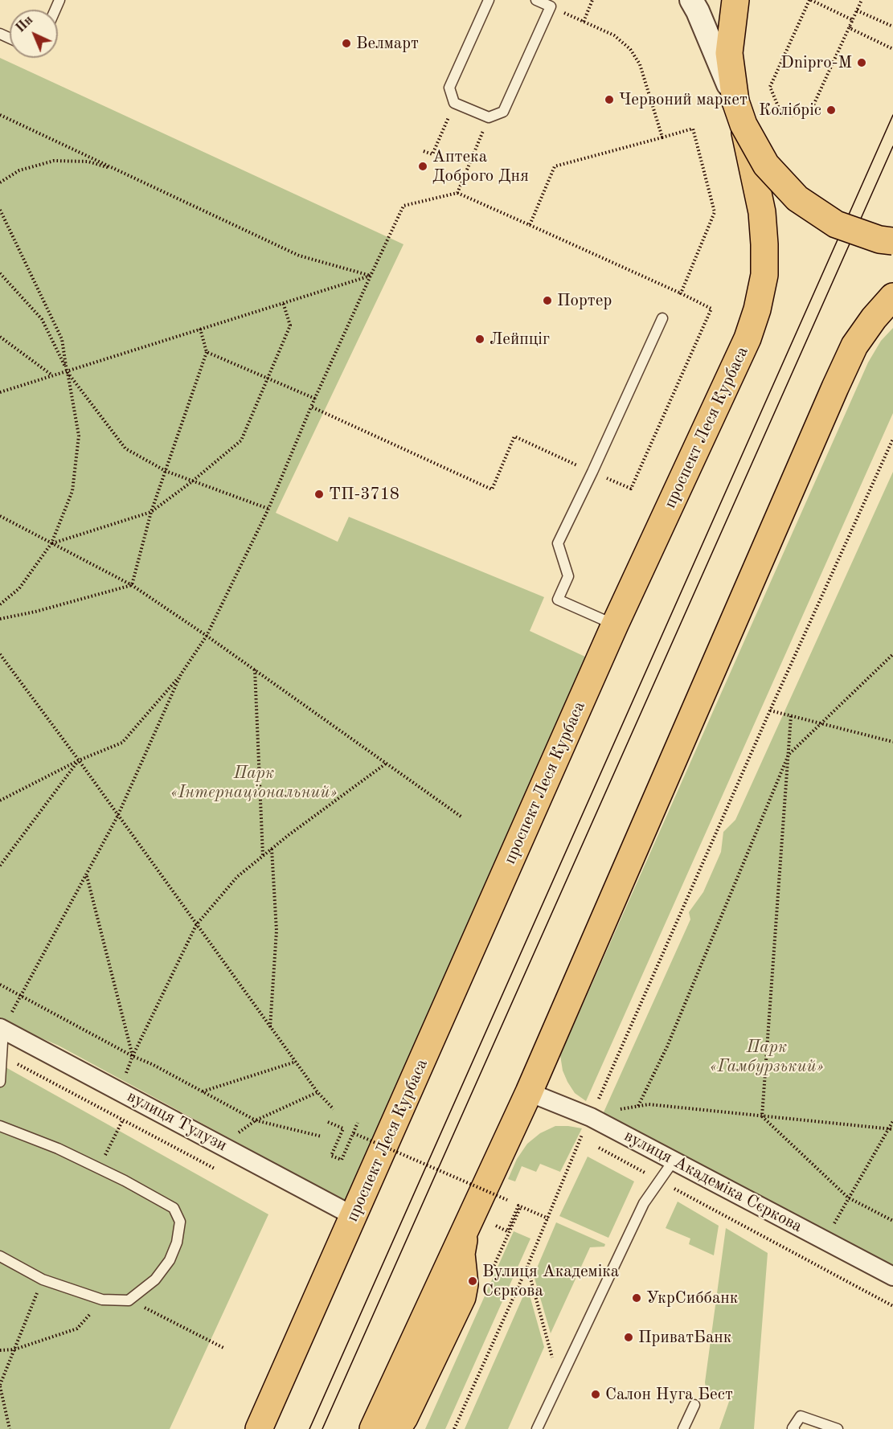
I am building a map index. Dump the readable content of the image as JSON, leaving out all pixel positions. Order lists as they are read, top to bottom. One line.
{"streets":{"main road":["проспект Леся Курбаса"],"street":["вулиця Тулузи","вулиця Академіка Сєркова"]},"crossings":[["проспект Леся Курбаса","вулиця Тулузи"]],"parks":["Парк «Інтернаціональний»","Парк «Гамбурзький»"],"places":["Велмарт","Dnipro-M","Червоний маркет","Колібріс","Аптека Доброго Дня","Портер","Лейпціг","ТП-3718","Вулиця Академіка Сєркова","УкрСиббанк","ПриватБанк","Салон Нуга Бест"],"north":"top left"}
